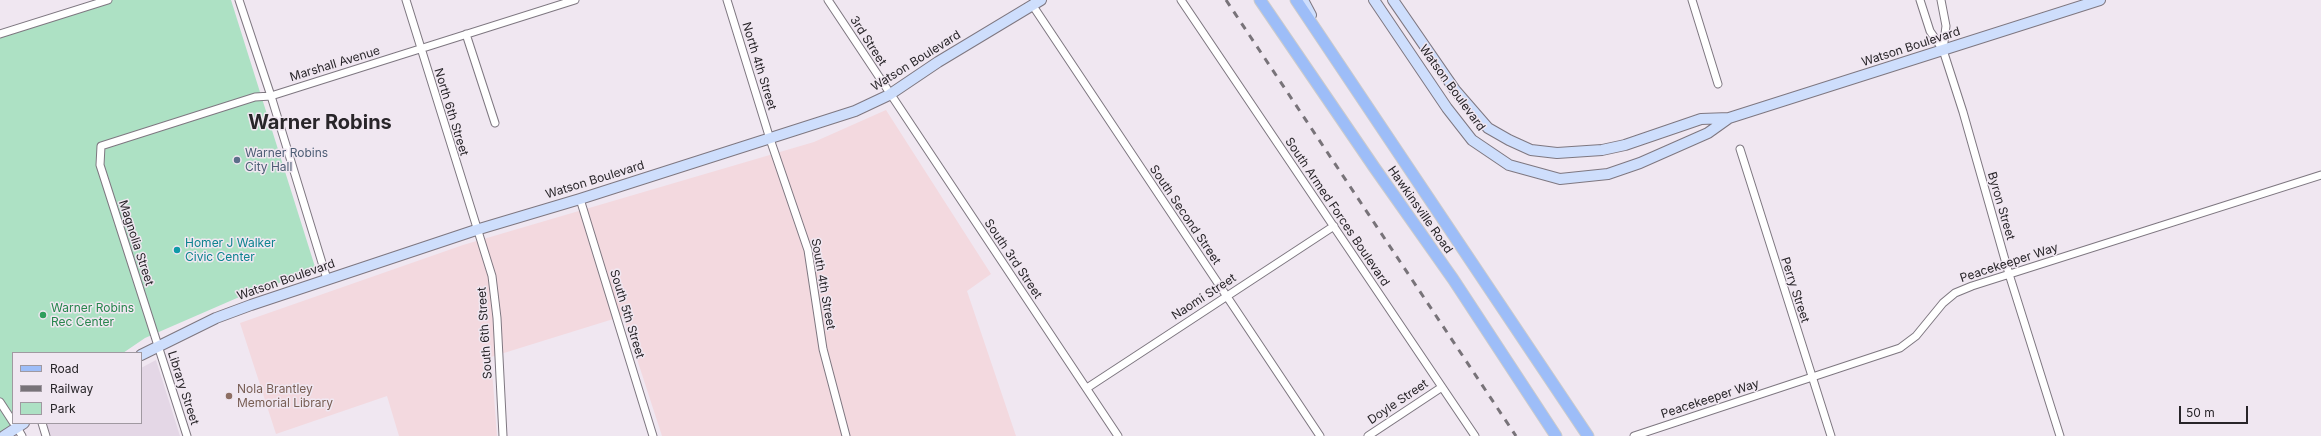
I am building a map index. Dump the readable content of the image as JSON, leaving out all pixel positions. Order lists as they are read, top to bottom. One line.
{"streets":{"main road":["Hawkinsville Road"],"street":["3rd Street","Watson Boulevard","Marshall Avenue","North 4th Street","North 6th Street","Byron Street","South Armed Forces Boulevard","South Second Street","Magnolia Street","South 3rd Street","Peacekeeper Way","South 4th Street","Perry Street","Naomi Street","South 5th Street","South 6th Street","Library Street","Doyle Street"]},"crossings":[["3rd Street","Watson Boulevard"],["3rd Street","South 3rd Street"],["Watson Boulevard","North 4th Street"],["Watson Boulevard","North 6th Street"],["Watson Boulevard","Byron Street"],["Watson Boulevard","South Second Street"],["Watson Boulevard","Magnolia Street"],["Watson Boulevard","South 3rd Street"],["Watson Boulevard","South 4th Street"],["Watson Boulevard","South 5th Street"],["Watson Boulevard","South 6th Street"],["Watson Boulevard","Library Street"],["Marshall Avenue","North 6th Street"],["Marshall Avenue","Magnolia Street"],["North 4th Street","South 4th Street"],["North 6th Street","South 6th Street"],["Byron Street","Peacekeeper Way"],["South Armed Forces Boulevard","Naomi Street"],["South Armed Forces Boulevard","Doyle Street"],["South Second Street","Naomi Street"],["Magnolia Street","Library Street"],["South 3rd Street","Naomi Street"],["Peacekeeper Way","Perry Street"]],"districts":["Warner Robins"],"places":["Warner Robins City Hall","Homer J Walker Civic Center","Warner Robins Rec Center","Nola Brantley Memorial Library"],"legend":["Road","Railway","Park"],"scale_bar":"50 m"}
